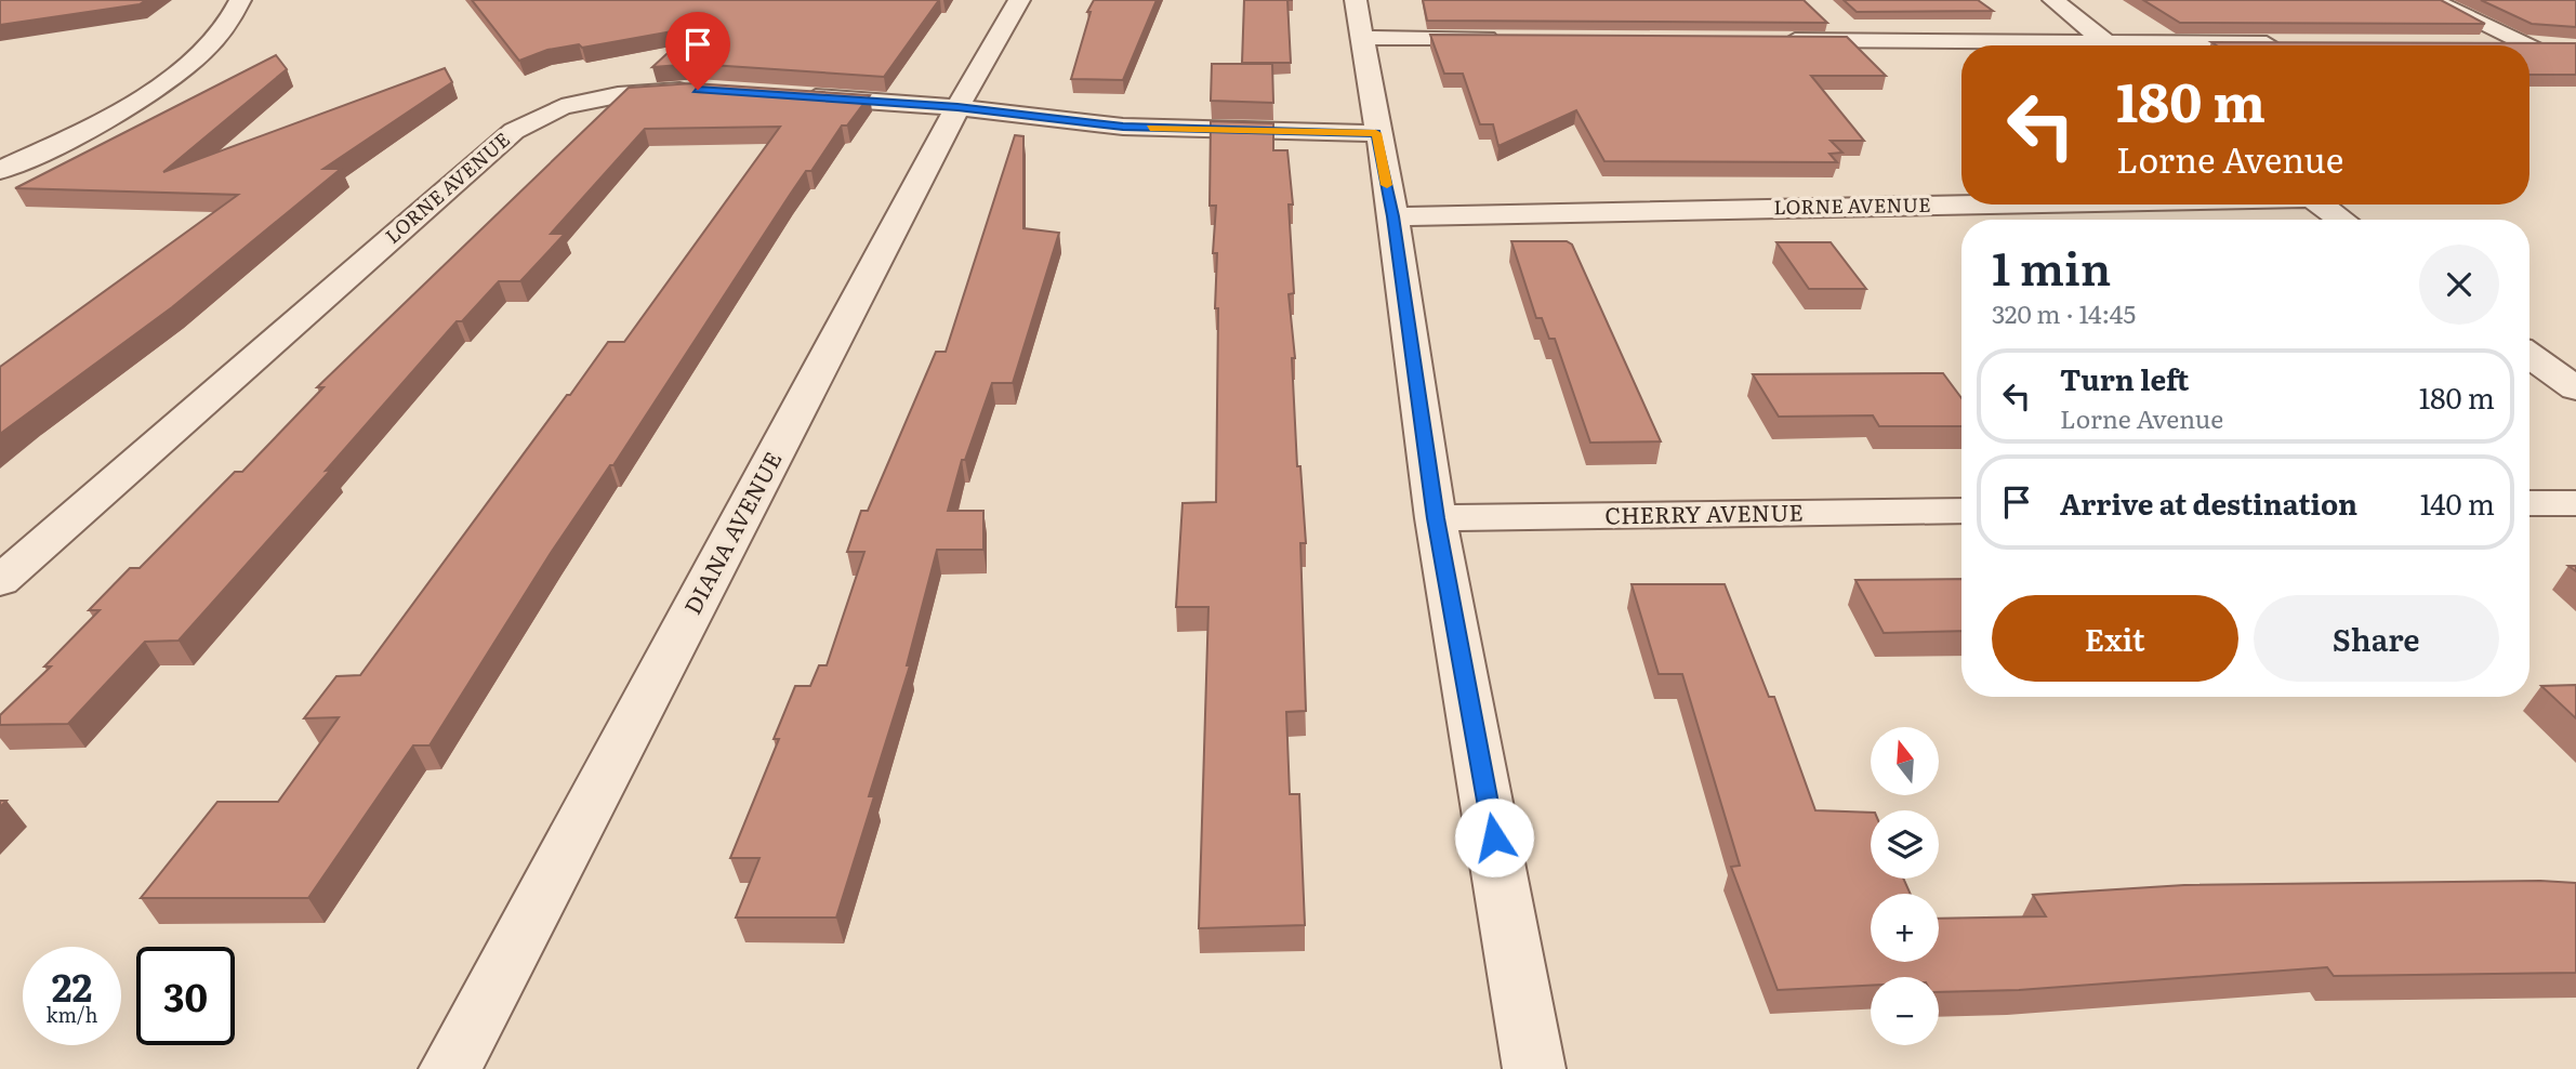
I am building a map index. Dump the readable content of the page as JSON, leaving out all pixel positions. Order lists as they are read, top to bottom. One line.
{"streets":{"street":["LORNE AVENUE","CHERRY AVENUE","DIANA AVENUE"]},"north":"top","page":{"turn":["180 m","Lorne Avenue"],"heading":["1 min","320 m · 14:45"],"list":[{"name":"Turn left","note":"Lorne Avenue","value":"180 m"},{"name":"Arrive at destination","value":"140 m"}],"buttons":["Exit","Share"],"map_buttons":["+","−"],"speed":"22 km/h","limit":"30"}}
